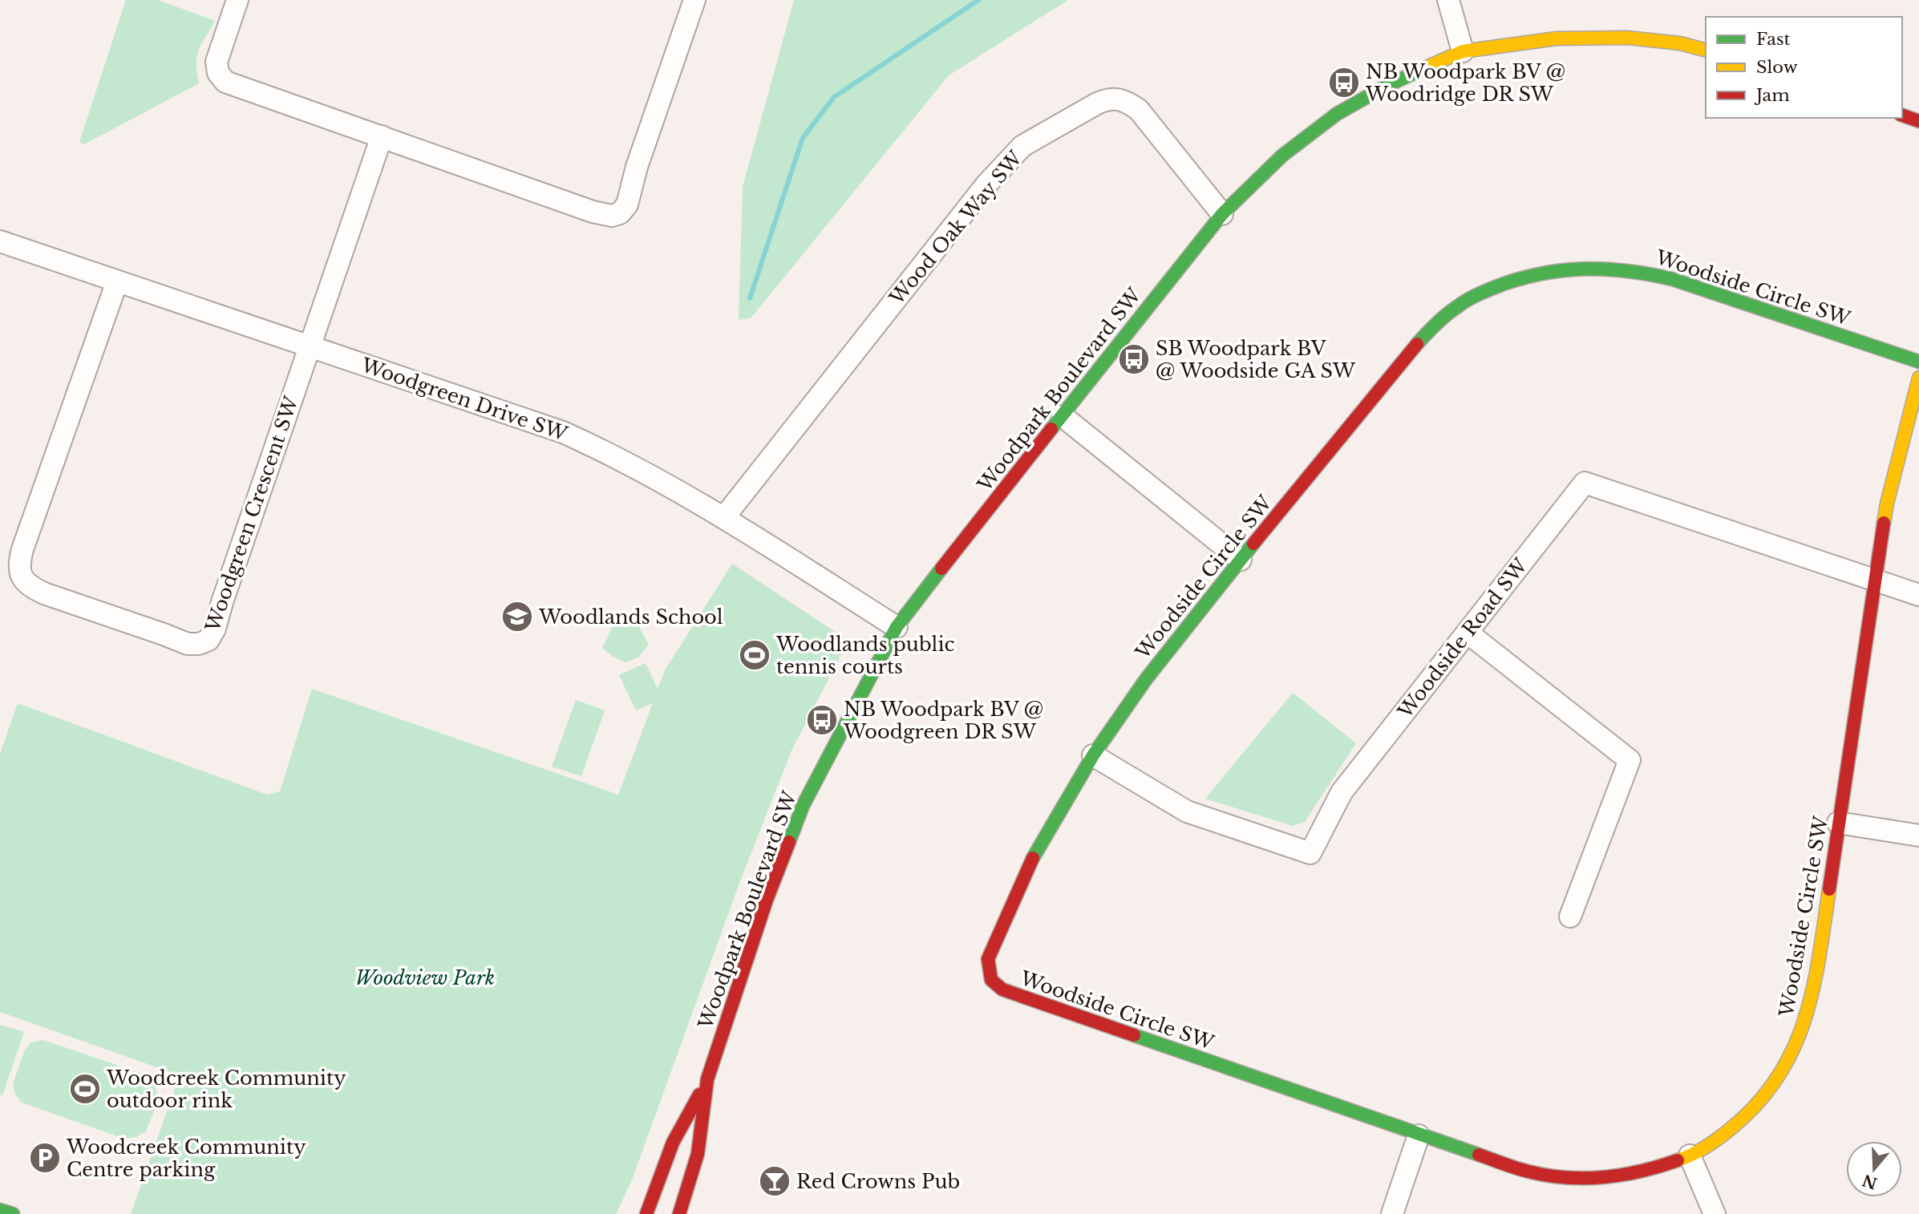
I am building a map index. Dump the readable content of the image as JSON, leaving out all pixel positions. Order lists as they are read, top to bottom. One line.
{"streets":{"street":["Wood Oak Way SW","Woodside Circle SW","Woodpark Boulevard SW","Woodgreen Drive SW","Woodgreen Crescent SW","Woodside Road SW"]},"crossings":[["Wood Oak Way SW","Woodpark Boulevard SW"],["Wood Oak Way SW","Woodgreen Drive SW"],["Woodside Circle SW","Woodside Road SW"],["Woodpark Boulevard SW","Woodgreen Drive SW"],["Woodgreen Drive SW","Woodgreen Crescent SW"]],"parks":["Woodview Park"],"places":{"bus stop":["NB Woodpark BV @ Woodridge DR SW","SB Woodpark BV @ Woodside GA SW","NB Woodpark BV @ Woodgreen DR SW"],"school or university":["Woodlands School"],"sports":["Woodlands public tennis courts","Woodcreek Community outdoor rink"],"parking":["Woodcreek Community Centre parking"],"bar":["Red Crowns Pub"]},"legend":["Fast","Slow","Jam"],"north":"bottom"}
